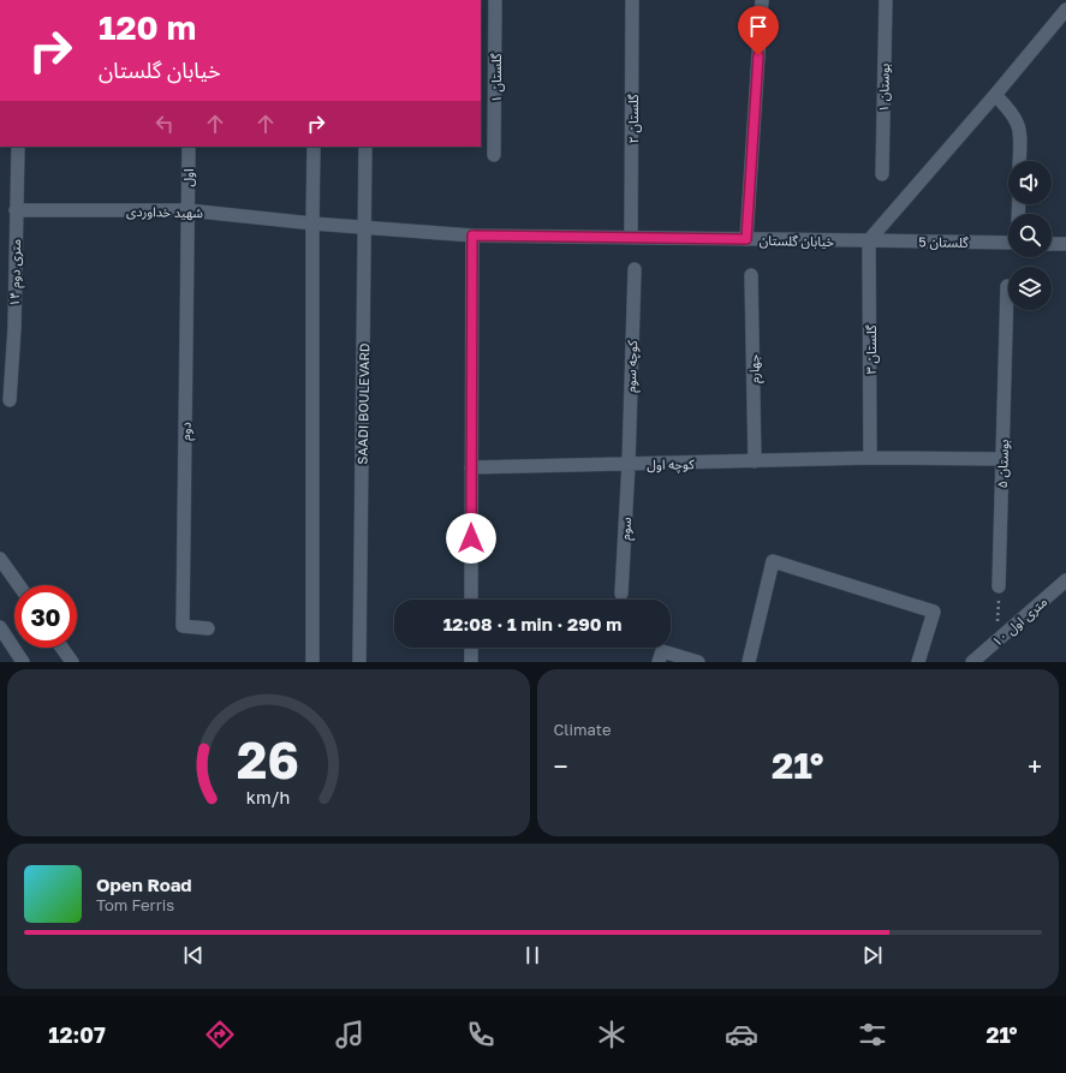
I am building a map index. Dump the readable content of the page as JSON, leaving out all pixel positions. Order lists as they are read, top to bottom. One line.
{"streets":{"street":["گلستان ۱","بوستان ۱","گلستان ۲","اول","شهید خداوردی","خیابان گلستان","گلستان 5","۱۴ متری دوم","گلستان ۳","کوچه سوم","جهارم","SAADI BOULEVARD","دوم","کوچه اول","بوستان ۵","سوم","۱۰ متری اول"]},"crossings":[["گلستان ۲","خیابان گلستان"],["اول","شهید خداوردی"],["اول","دوم"],["شهید خداوردی","خیابان گلستان"],["شهید خداوردی","۱۴ متری دوم"],["شهید خداوردی","SAADI BOULEVARD"],["شهید خداوردی","دوم"],["خیابان گلستان","گلستان 5"],["خیابان گلستان","گلستان ۳"],["خیابان گلستان","SAADI BOULEVARD"],["گلستان 5","گلستان ۳"],["گلستان ۳","کوچه اول"],["کوچه سوم","کوچه اول"],["کوچه سوم","سوم"],["جهارم","کوچه اول"],["کوچه اول","بوستان ۵"],["کوچه اول","سوم"]],"page":{"turn":["120 m","خیابان گلستان"],"limit":"30","trip":"12:08 · 1 min · 290 m","tile":"Climate","heat":["−","21°","+"],"song":["Open Road","Tom Ferris"],"tabs":["12:07","21°"],"gauge":["26","km/h"]}}
